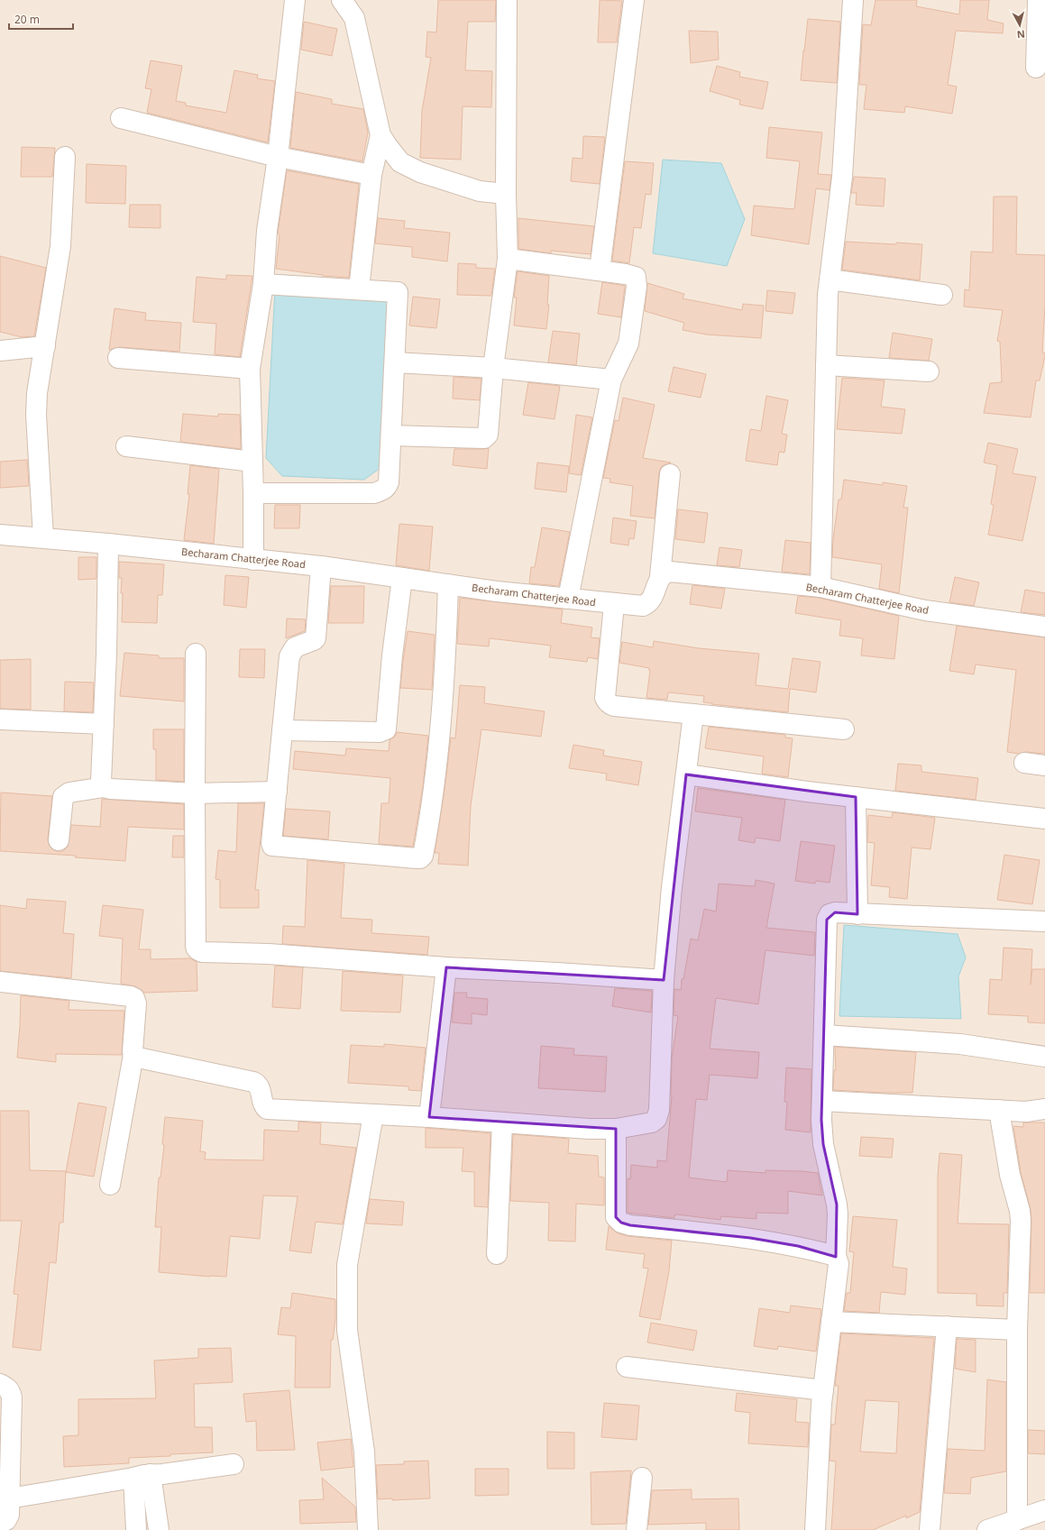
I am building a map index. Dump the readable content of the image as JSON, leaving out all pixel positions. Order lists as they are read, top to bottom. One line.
{"streets":{"street":["Becharam Chatterjee Road"]},"scale_bar":"20 m","north":"bottom"}
